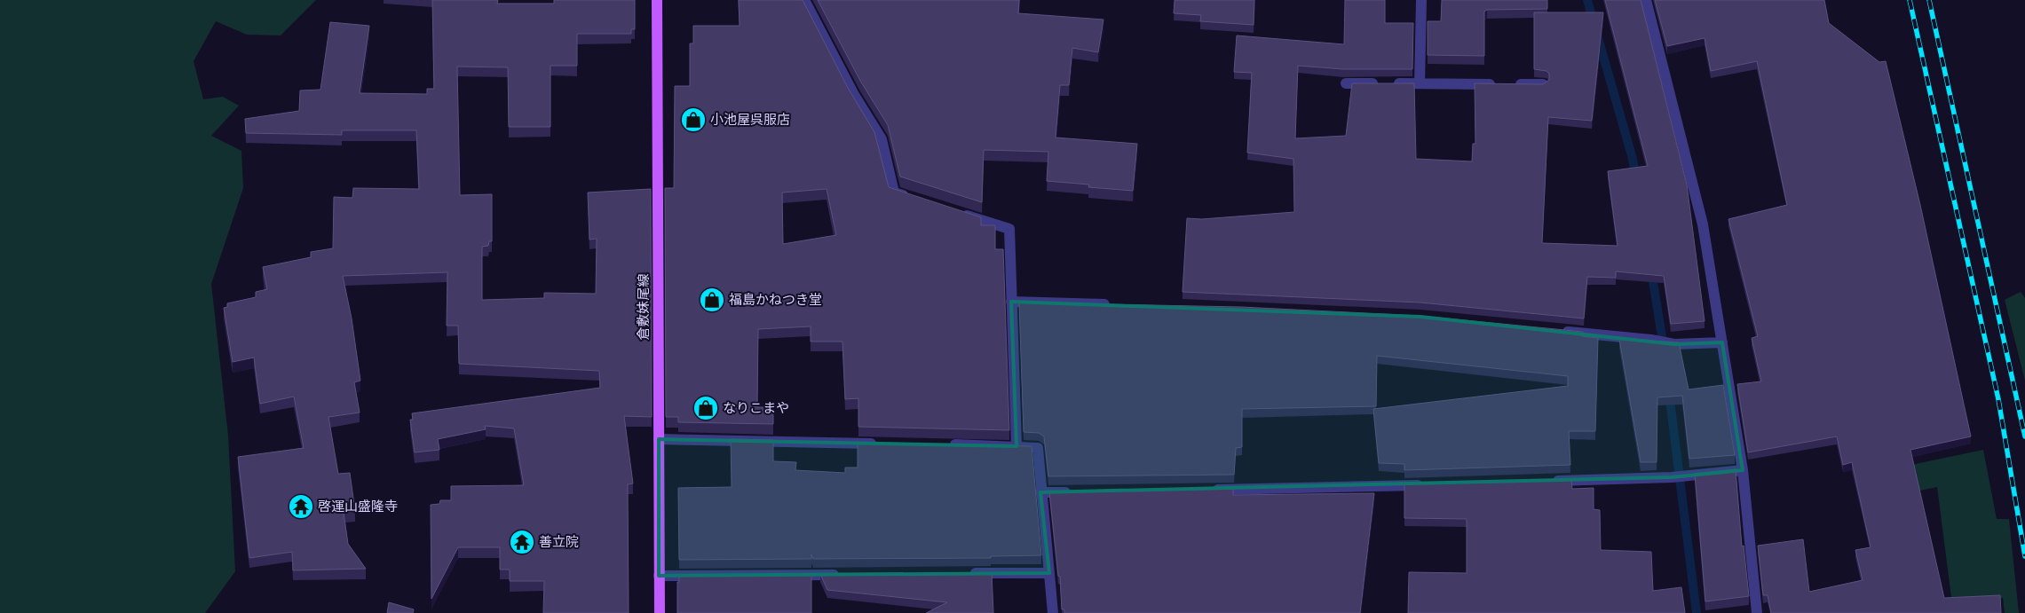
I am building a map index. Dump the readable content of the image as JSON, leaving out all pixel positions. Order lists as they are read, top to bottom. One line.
{"streets":{"main road":["倉敷妹尾線"]},"places":{"shop":["小池屋呉服店","福島かねつき堂","なりこまや"],"temple":["啓運山盛隆寺","善立院"]}}
